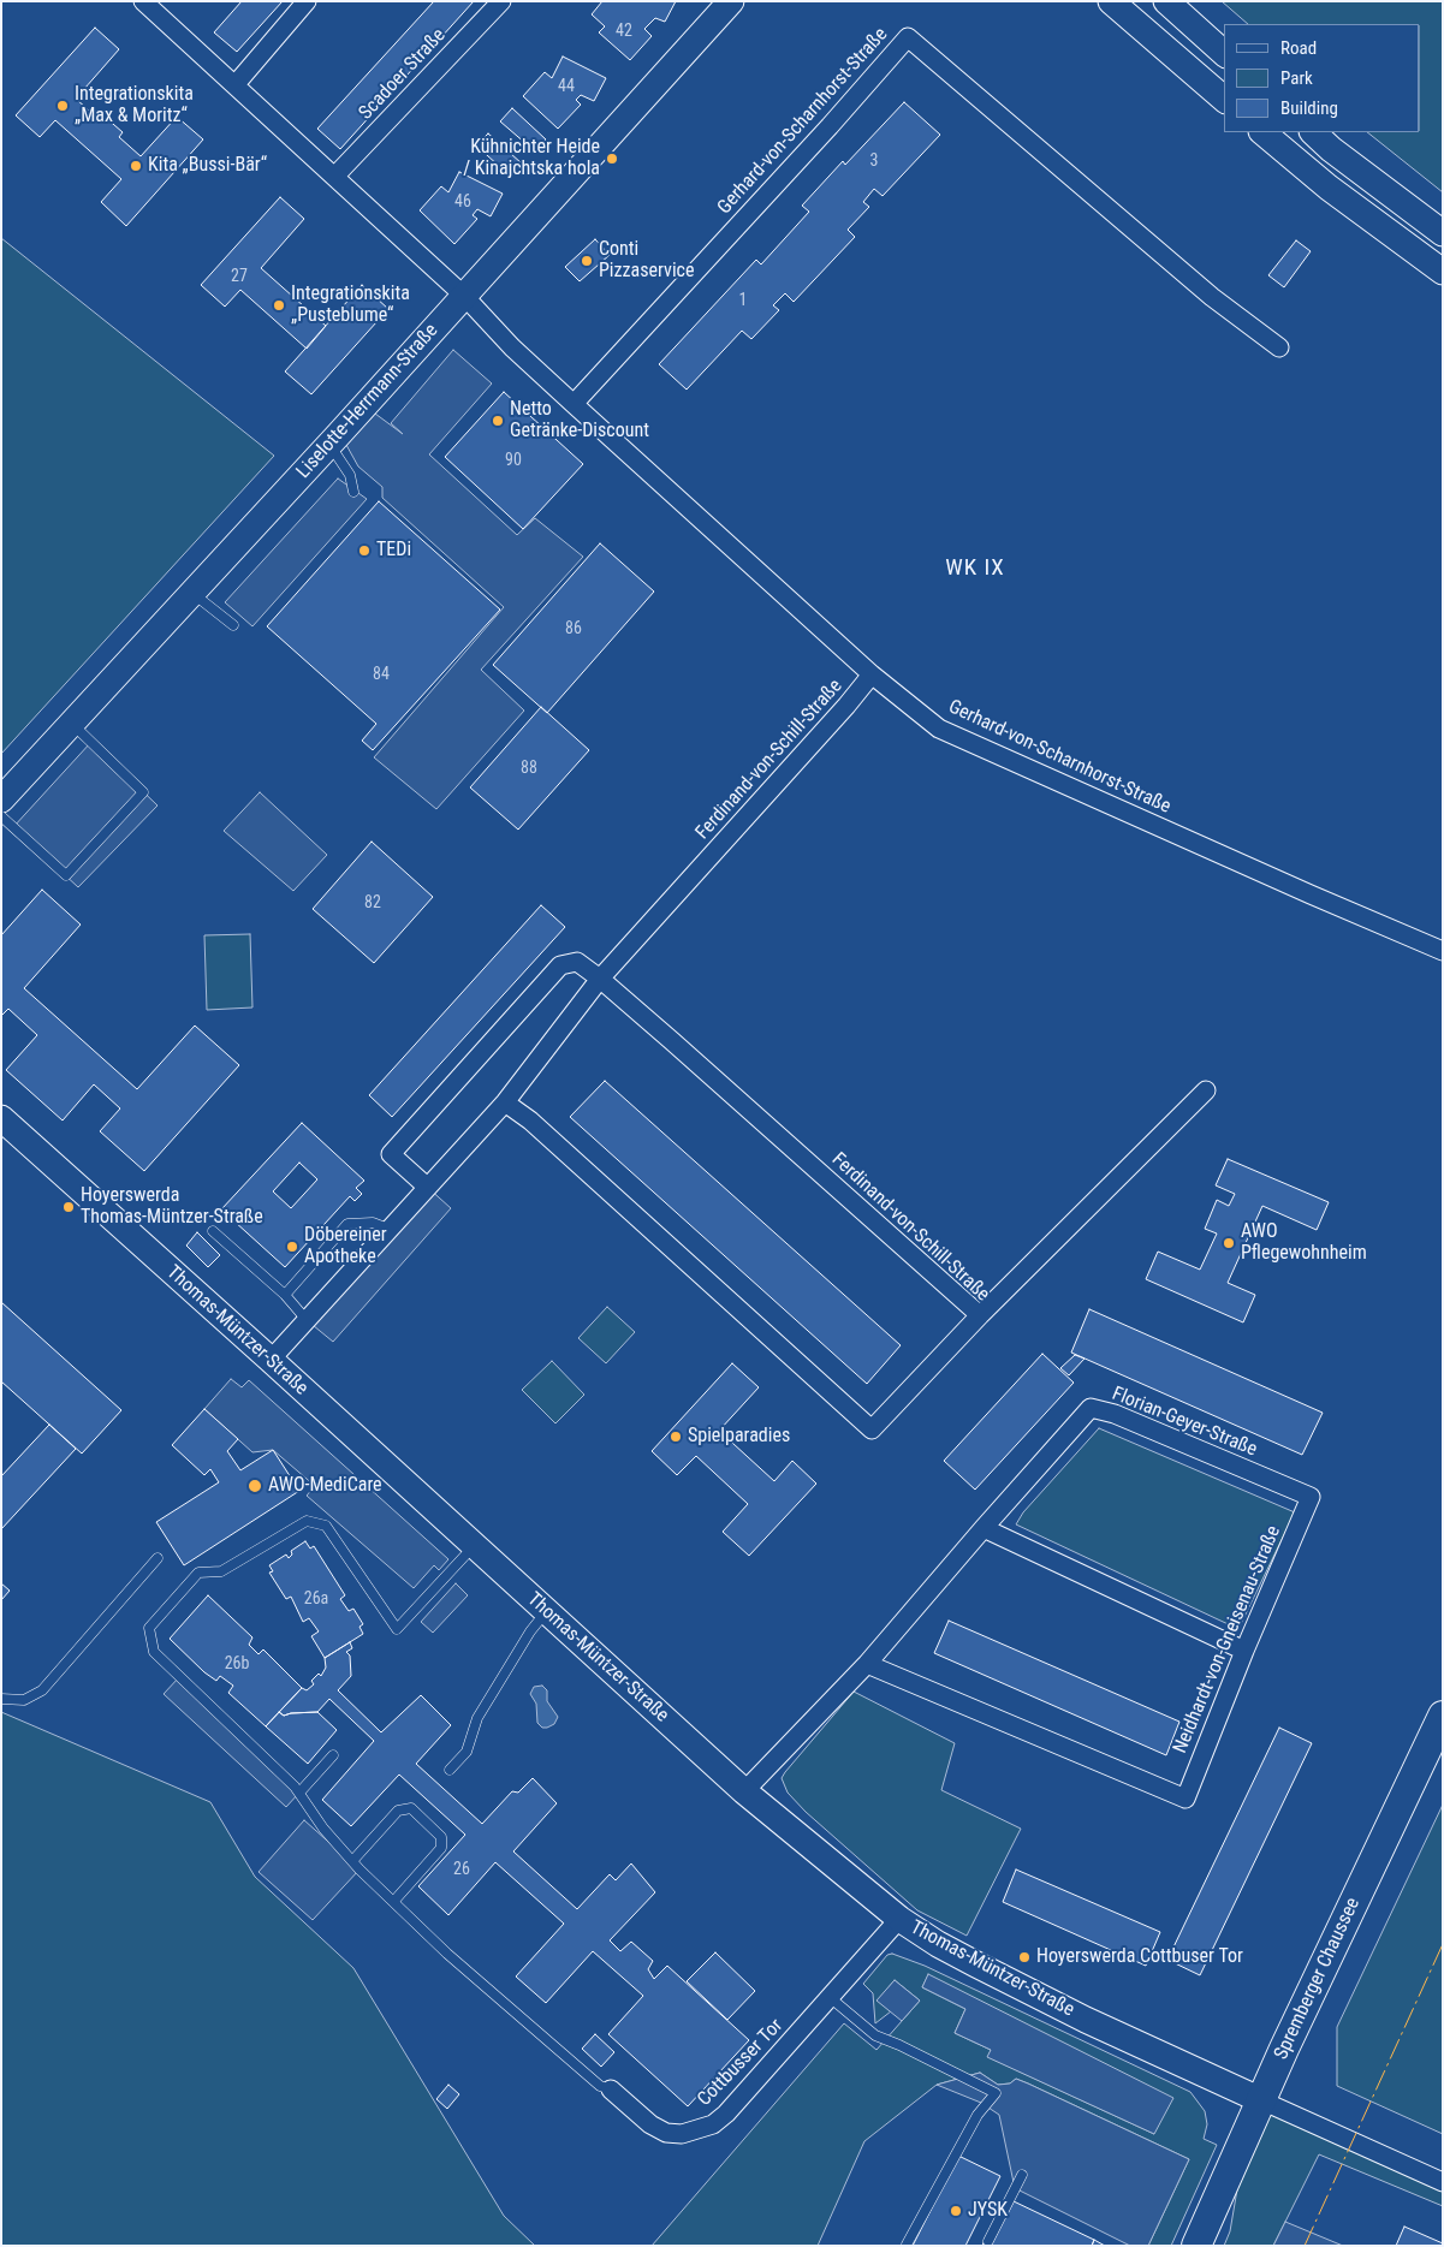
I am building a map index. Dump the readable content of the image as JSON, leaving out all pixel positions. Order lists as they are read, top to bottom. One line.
{"streets":{"main road":["Spremberger Chaussee"],"street":["Scadoer Straße","Gerhard-von-Scharnhorst-Straße","Liselotte-Herrmann-Straße","Ferdinand-von-Schill-Straße","Thomas-Müntzer-Straße","Florian-Geyer-Straße","Neidhardt-von-Gneisenau-Straße","Cottbusser Tor"]},"crossings":[["Gerhard-von-Scharnhorst-Straße","Liselotte-Herrmann-Straße"],["Gerhard-von-Scharnhorst-Straße","Ferdinand-von-Schill-Straße"],["Ferdinand-von-Schill-Straße","Thomas-Müntzer-Straße"],["Thomas-Müntzer-Straße","Florian-Geyer-Straße"],["Thomas-Müntzer-Straße","Spremberger Chaussee"],["Thomas-Müntzer-Straße","Cottbusser Tor"],["Florian-Geyer-Straße","Neidhardt-von-Gneisenau-Straße"]],"districts":["WK IX"],"places":["Integrationskita „Max & Moritz“","Kühnichter Heide / Kinajchtska hola","Kita „Bussi-Bär“","Conti Pizzaservice","Integrationskita „Pusteblume“","Netto Getränke-Discount","TEDi","Hoyerswerda Thomas-Müntzer-Straße","AWO Pflegewohnheim","Döbereiner Apotheke","Spielparadies","AWO-MediCare","Hoyerswerda Cottbuser Tor","JYSK"],"house_numbers":["42","44","3","46","27","1","90","86","84","88","82","26a","26b","26"],"legend":["Road","Park","Building"]}
